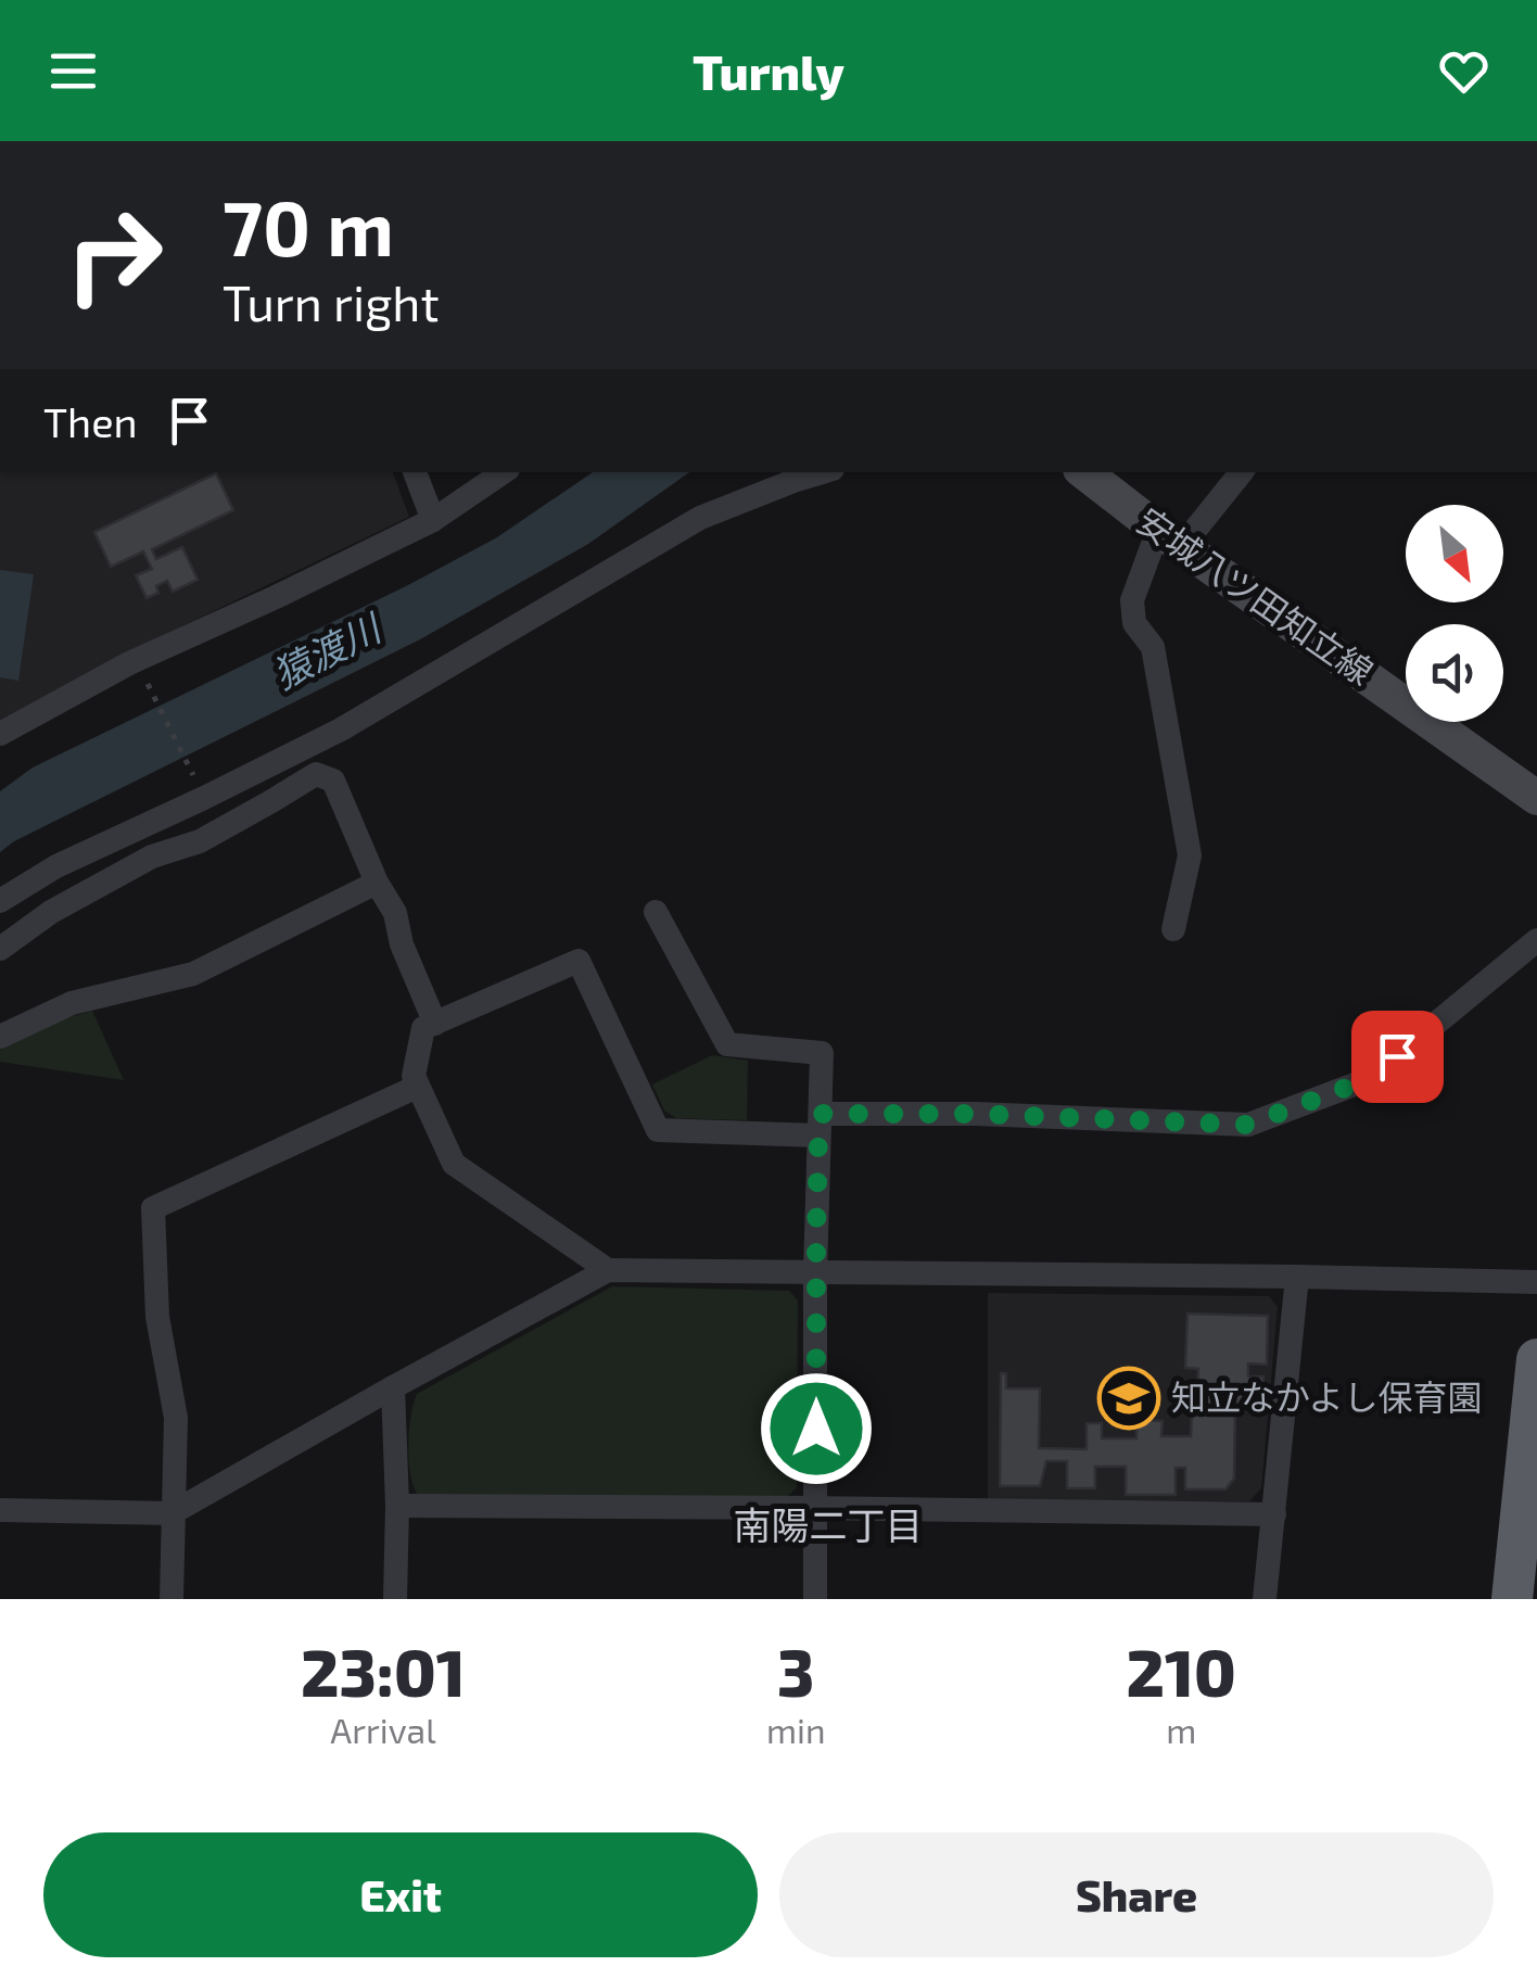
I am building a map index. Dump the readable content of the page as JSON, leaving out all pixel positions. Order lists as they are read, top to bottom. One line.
{"streets":{"main road":["安城八ツ田知立線"]},"districts":["南陽二丁目"],"water":["猿渡川"],"places":{"school or university":["知立なかよし保育園"]},"north":"bottom right","page":{"header":"Turnly","turn":["70 m","Turn right"],"then":"Then","eta":["23:01","Arrival","3","min","210","m"],"buttons":["Exit","Share"]}}
